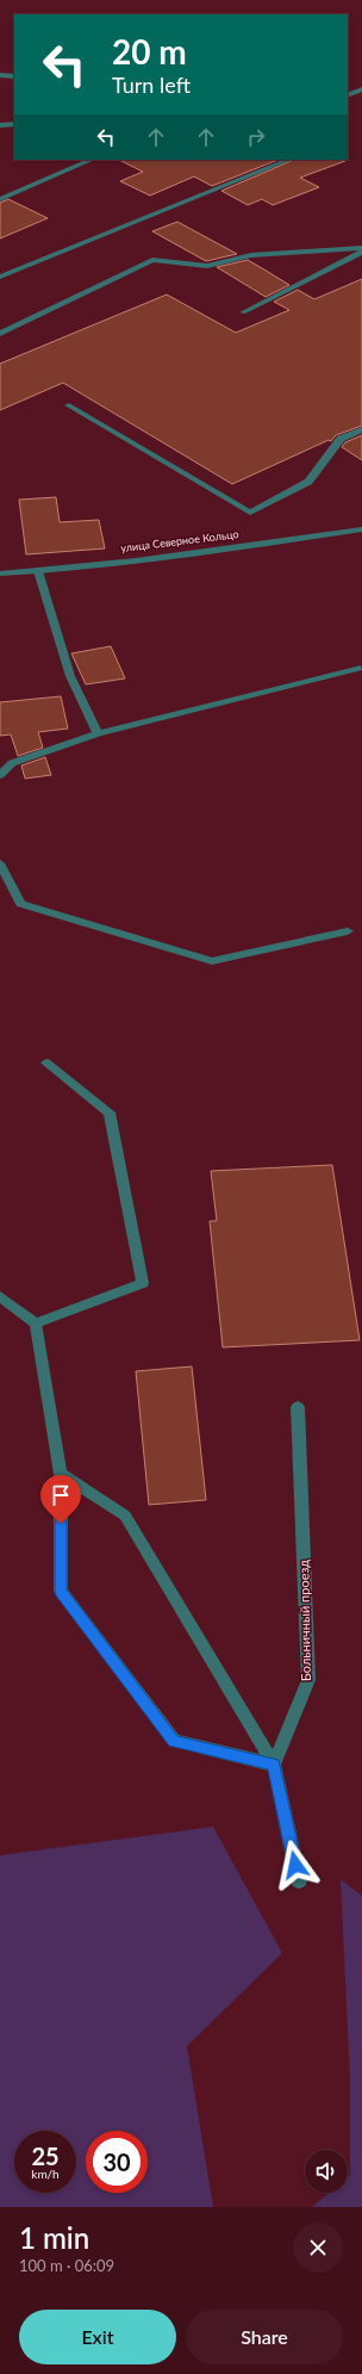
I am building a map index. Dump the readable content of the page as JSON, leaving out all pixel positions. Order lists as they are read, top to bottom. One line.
{"streets":{"street":["улица Северное Кольцо","Больничный проезд"]},"page":{"turn":["20 m","Turn left"],"speed":"25 km/h","limit":"30","heading":["1 min","100 m · 06:09"],"buttons":["Exit","Share"]}}
